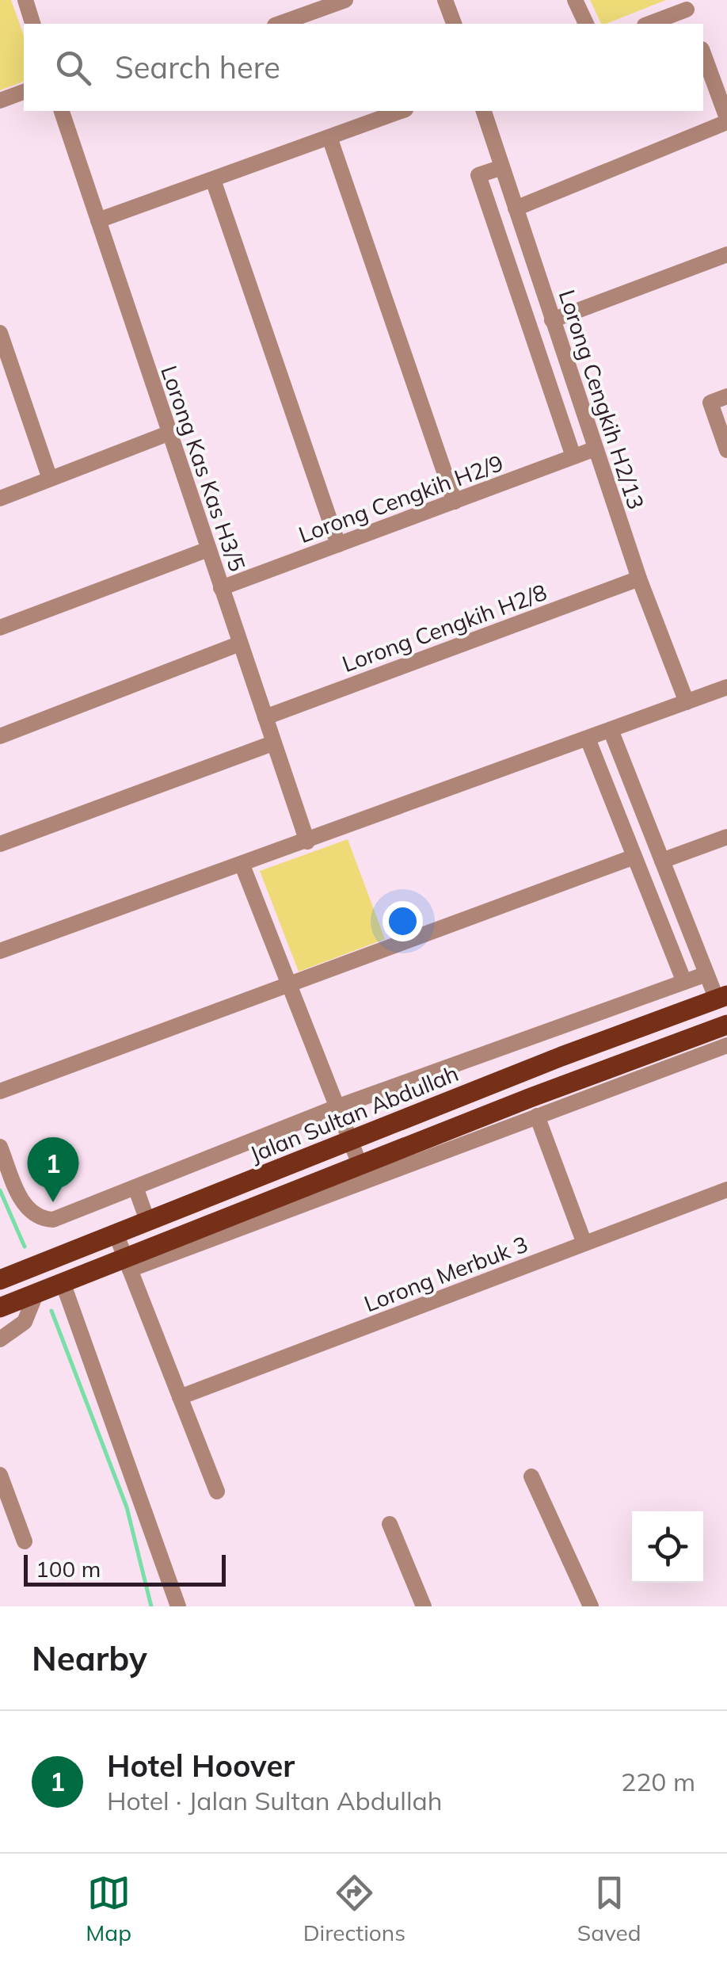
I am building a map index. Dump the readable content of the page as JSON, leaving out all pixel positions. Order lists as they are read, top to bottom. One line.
{"streets":{"main road":["Jalan Sultan Abdullah"],"street":["Lorong Cengkih H2/13","Lorong Kas Kas H3/5","Lorong Cengkih H2/9","Lorong Cengkih H2/8","Lorong Merbuk 3"]},"crossings":[["Lorong Cengkih H2/13","Lorong Cengkih H2/9"],["Lorong Cengkih H2/13","Lorong Cengkih H2/8"],["Lorong Kas Kas H3/5","Lorong Cengkih H2/9"],["Lorong Kas Kas H3/5","Lorong Cengkih H2/8"]],"scale_bar":"100 m","page":{"search":"Search here","pins":"1","scale":"100 m","heading":"Nearby","list":[{"mark":"1","name":"Hotel Hoover","note":"Hotel · Jalan Sultan Abdullah","value":"220 m"}],"nav":["Map","Directions","Saved"]}}
